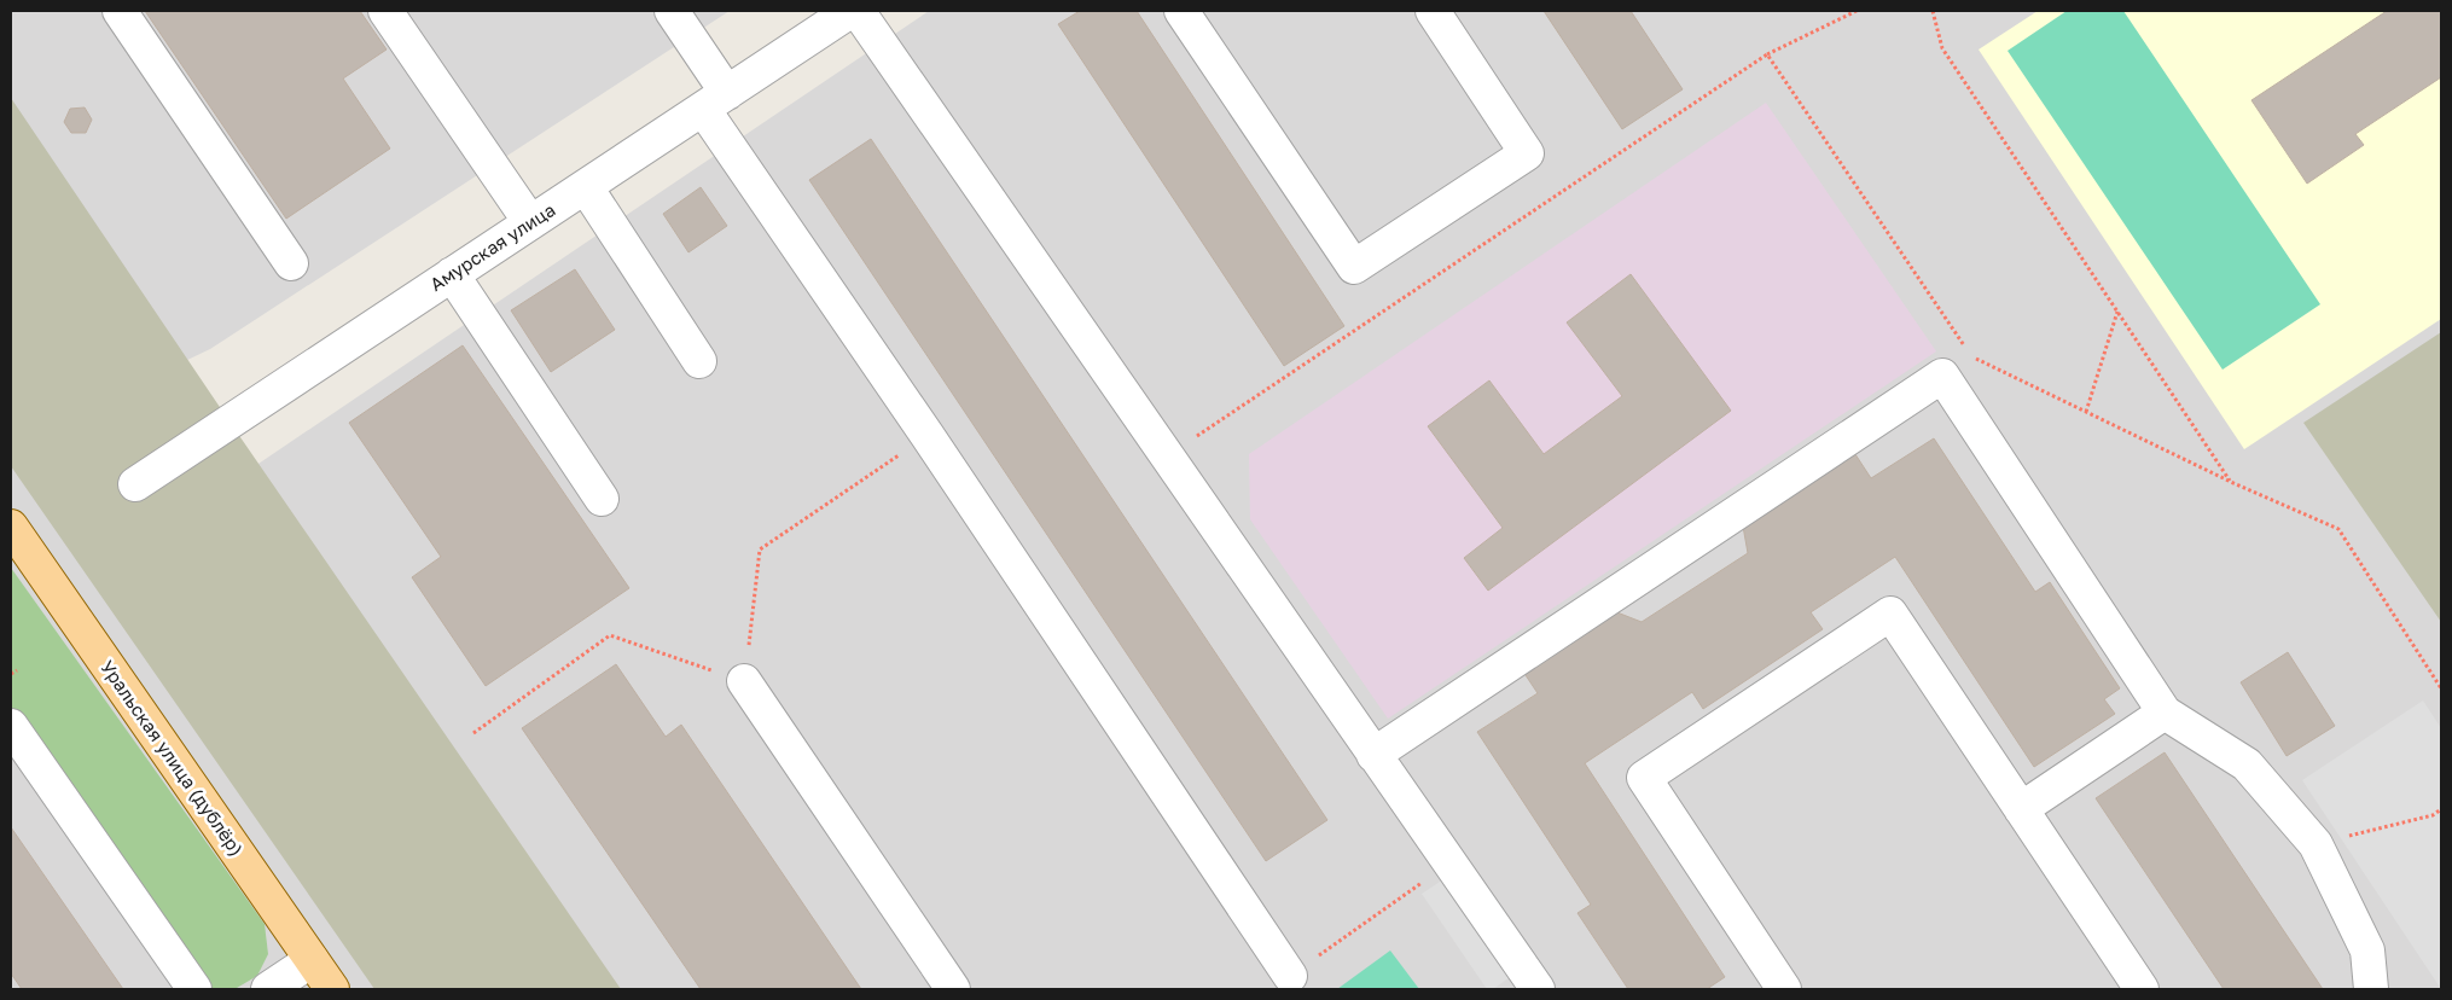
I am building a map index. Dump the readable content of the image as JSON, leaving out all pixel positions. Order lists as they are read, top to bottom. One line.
{"streets":{"main road":["Уральская улица (дублёр)"],"street":["Амурская улица"]}}
